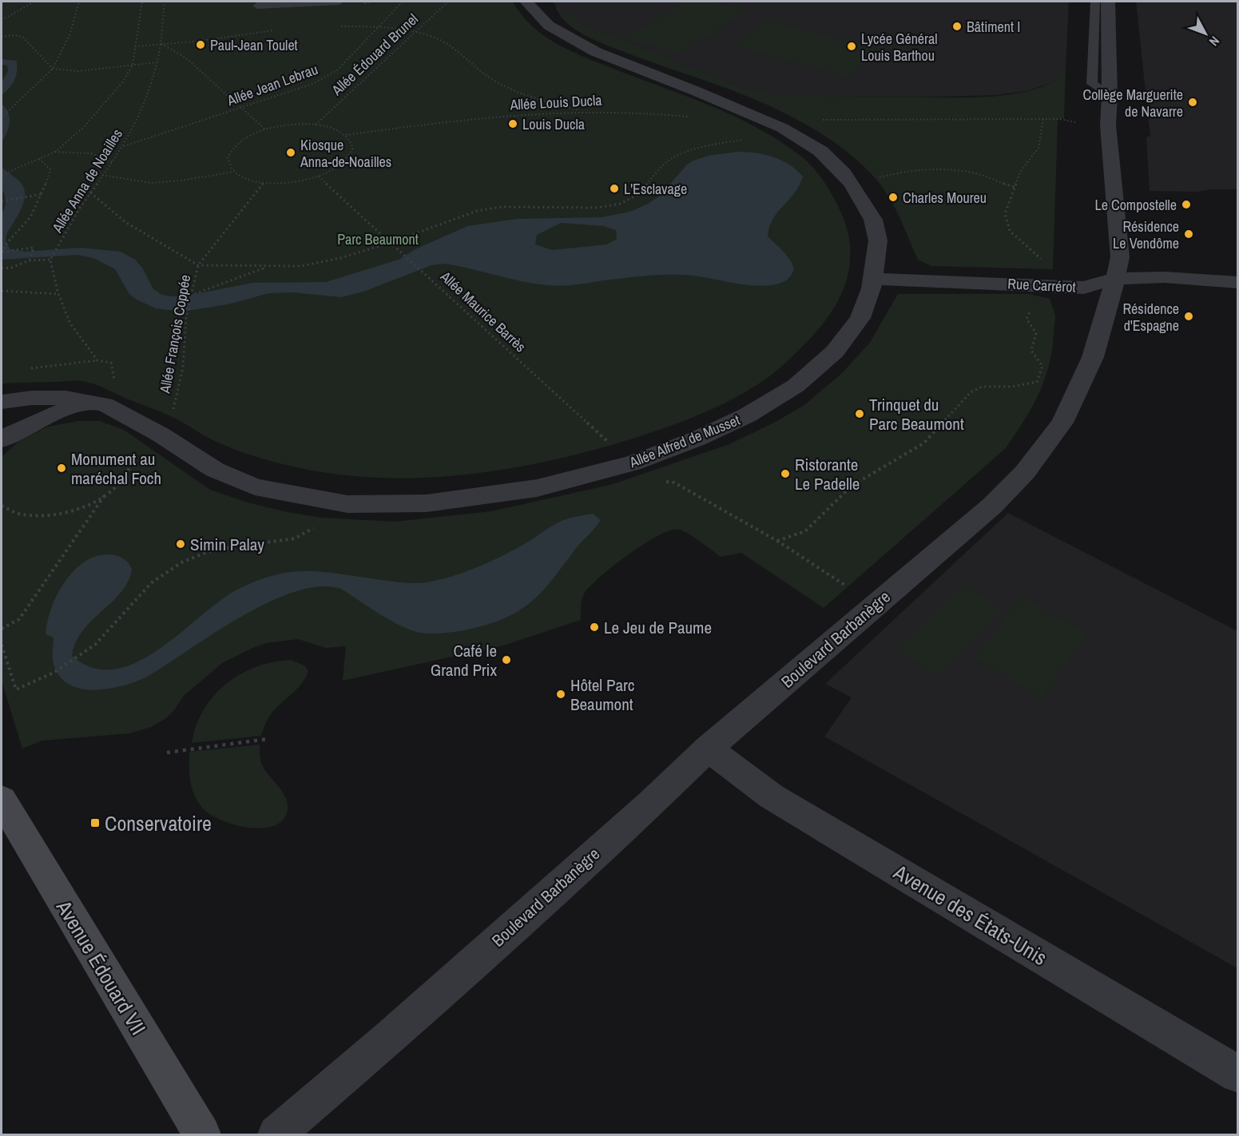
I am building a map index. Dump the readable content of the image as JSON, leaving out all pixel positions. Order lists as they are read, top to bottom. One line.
{"streets":{"main road":["Avenue Édouard VII"],"street":["Rue Carrérot","Allée Alfred de Musset","Boulevard Barbanègre","Avenue des États-Unis"],"path":["Allée Édouard Brunel","Allée Jean Lebrau","Allée Louis Ducla","Allée Anna de Noailles","Allée Maurice Barrès","Allée François Coppée"]},"crossings":[["Allée Jean Lebrau","Allée Anna de Noailles"],["Rue Carrérot","Allée Alfred de Musset"],["Rue Carrérot","Boulevard Barbanègre"],["Allée Maurice Barrès","Allée Alfred de Musset"],["Allée Maurice Barrès","Boulevard Barbanègre"],["Boulevard Barbanègre","Avenue des États-Unis"]],"parks":["Parc Beaumont"],"places":{"other":["Bâtiment I","Paul-Jean Toulet","Lycée Général Louis Barthou","Collège Marguerite de Navarre","Louis Ducla","Kiosque Anna-de-Noailles","L'Esclavage","Charles Moureu","Le Compostelle","Résidence Le Vendôme","Résidence d'Espagne","Trinquet du Parc Beaumont","Monument au maréchal Foch","Ristorante Le Padelle","Simin Palay","Le Jeu de Paume","Café le Grand Prix","Hôtel Parc Beaumont"],"transit":["Conservatoire"]},"north":"bottom right"}
